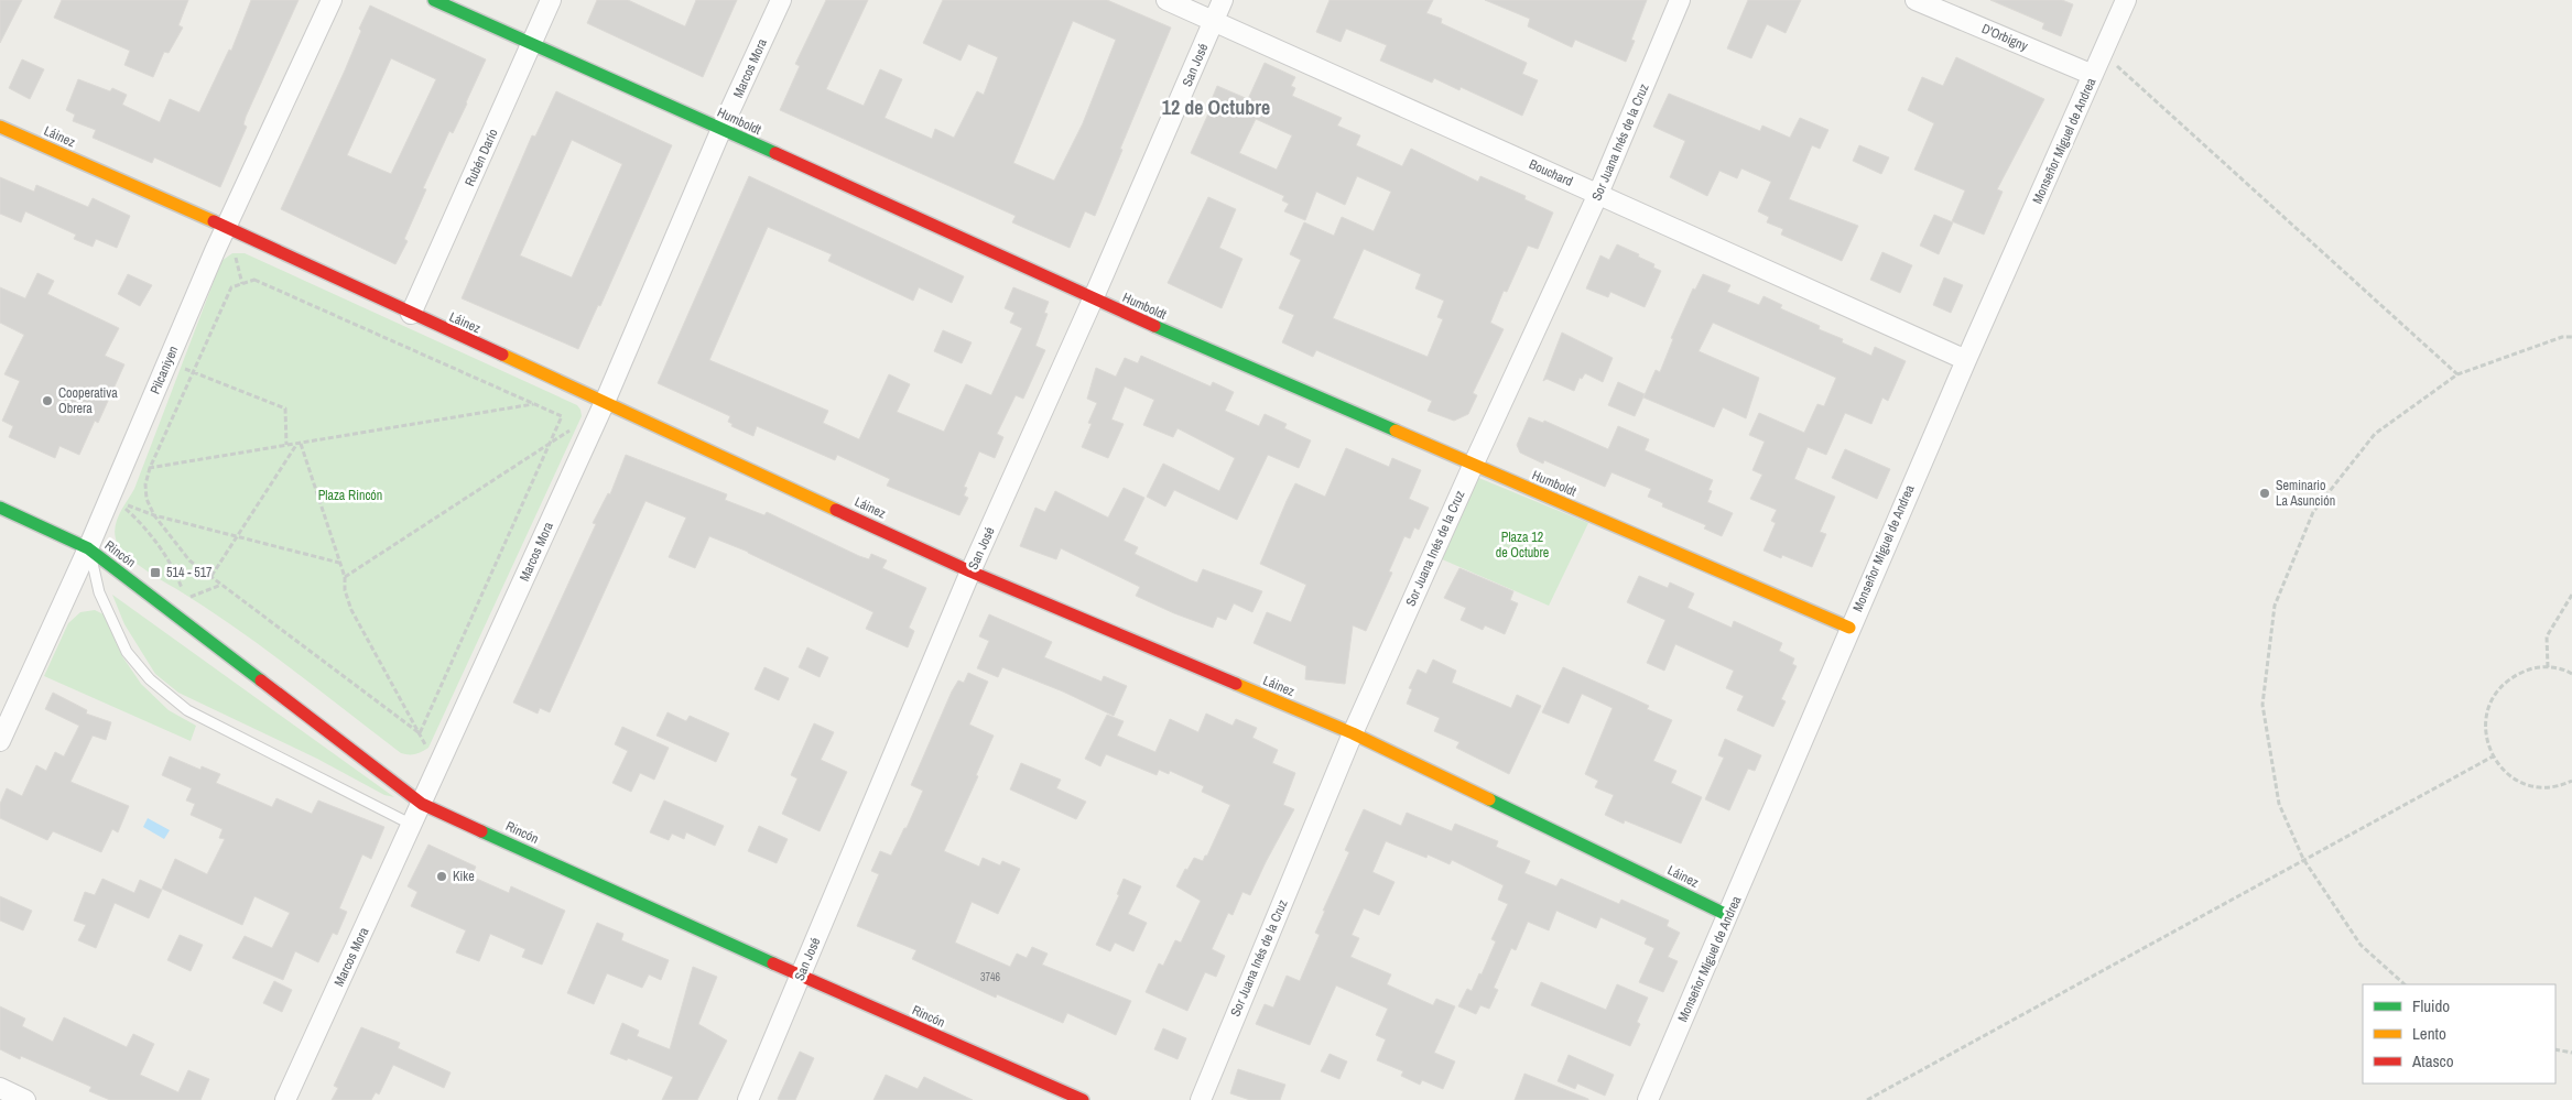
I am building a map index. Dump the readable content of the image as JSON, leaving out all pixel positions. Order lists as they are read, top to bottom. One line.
{"streets":{"street":["D'Orbigny","San José","Marcos Mora","Humboldt","Láinez","Monseñor Miguel de Andrea","Sor Juana Inés de la Cruz","Rubén Darío","Bouchard","Pilcaniyen","Rincón"]},"crossings":[["D'Orbigny","Monseñor Miguel de Andrea"],["San José","Humboldt"],["San José","Láinez"],["San José","Bouchard"],["San José","Rincón"],["Marcos Mora","Humboldt"],["Marcos Mora","Láinez"],["Marcos Mora","Rincón"],["Humboldt","Monseñor Miguel de Andrea"],["Humboldt","Sor Juana Inés de la Cruz"],["Humboldt","Rubén Darío"],["Láinez","Monseñor Miguel de Andrea"],["Láinez","Sor Juana Inés de la Cruz"],["Láinez","Rubén Darío"],["Láinez","Pilcaniyen"],["Monseñor Miguel de Andrea","Bouchard"],["Sor Juana Inés de la Cruz","Bouchard"],["Pilcaniyen","Rincón"]],"districts":["12 de Octubre"],"parks":["Plaza Rincón","Plaza 12 de Octubre"],"places":{"other":["Cooperativa Obrera","Seminario La Asunción","Kike"],"transit":["514 - 517"]},"house_numbers":["3746"],"legend":["Fluido","Lento","Atasco"]}
